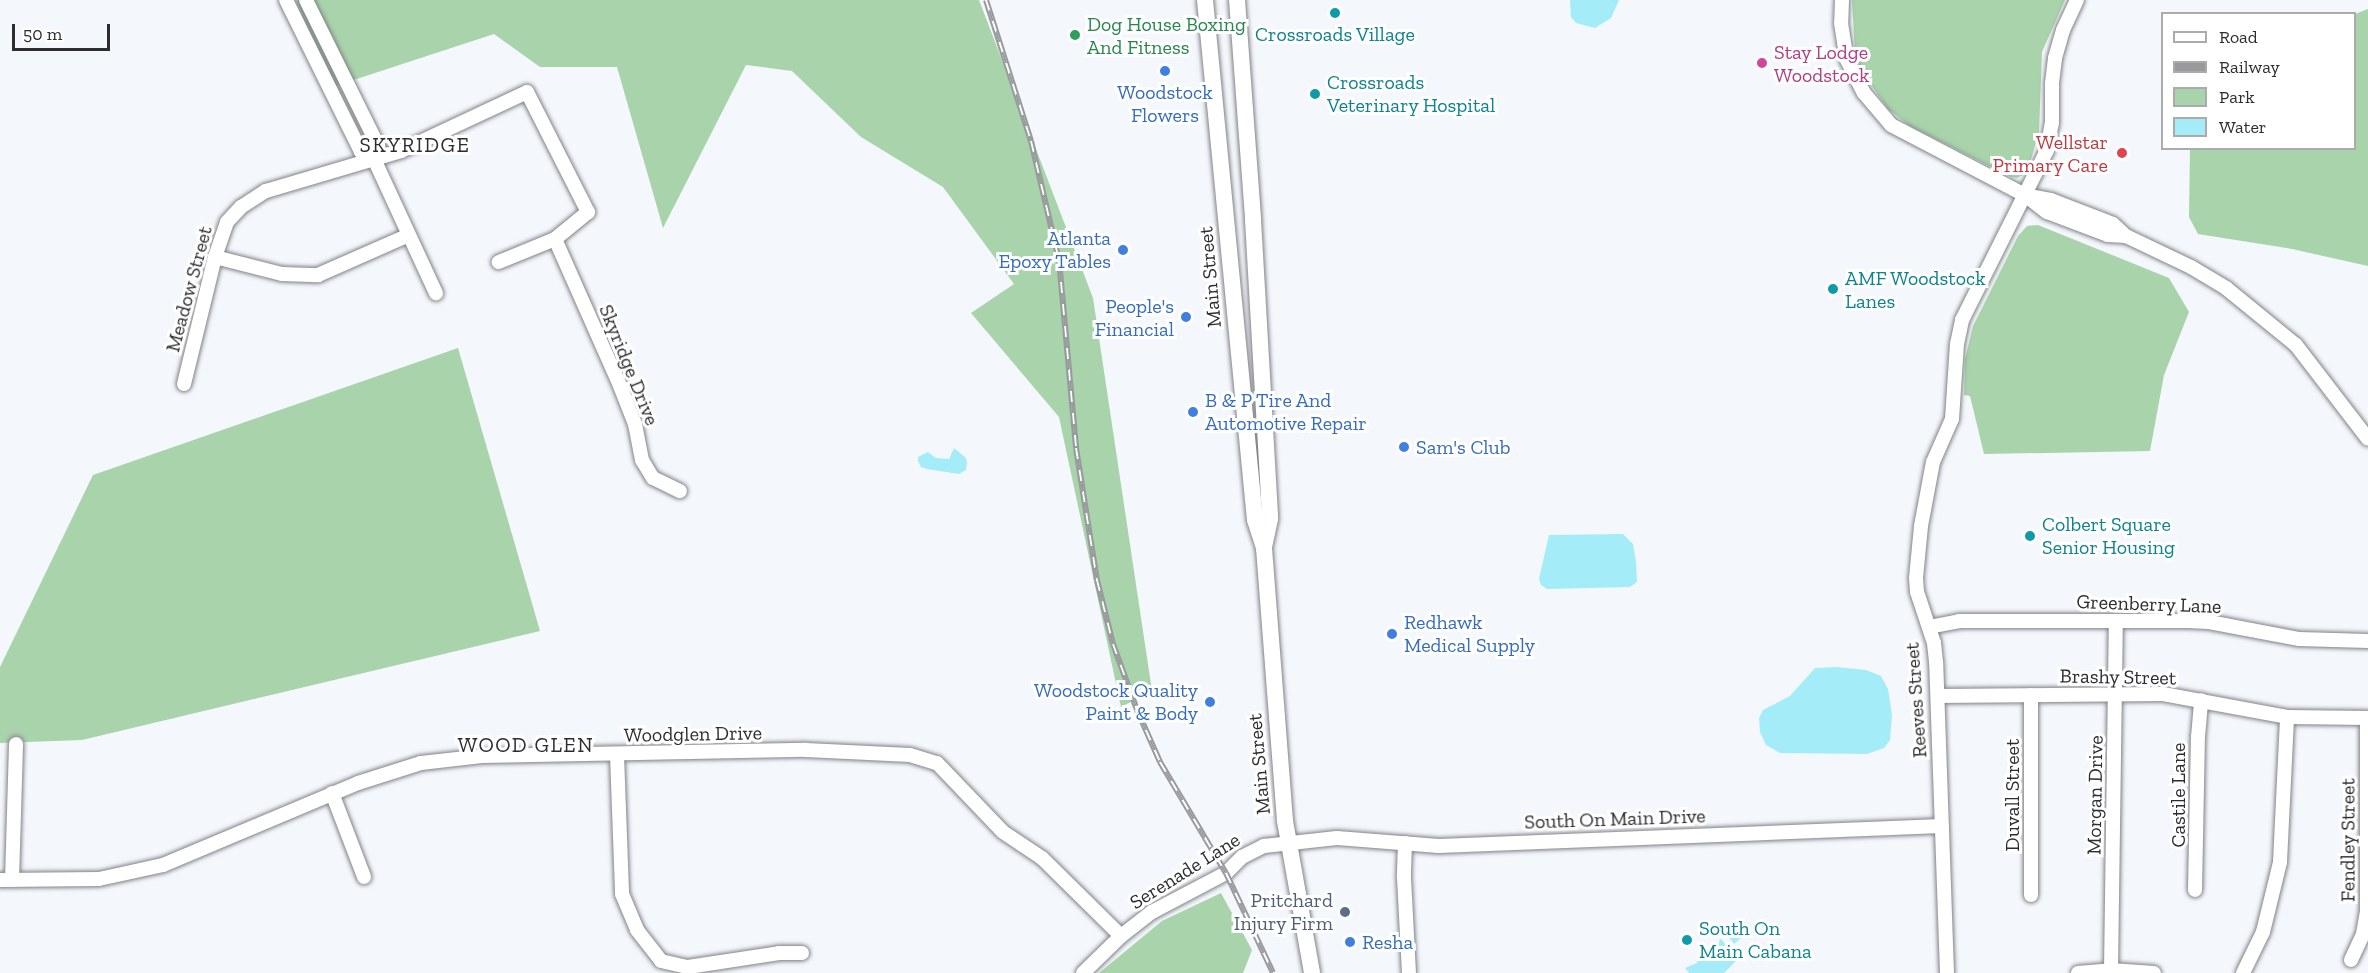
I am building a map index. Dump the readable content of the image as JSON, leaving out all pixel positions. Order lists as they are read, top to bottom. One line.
{"streets":{"main road":["Main Street"],"street":["Meadow Street","Skyridge Drive","Greenberry Lane","Brashy Street","Reeves Street","Woodglen Drive","Duvall Street","Morgan Drive","Castile Lane","South On Main Drive","Fendley Street","Serenade Lane"]},"crossings":[["Main Street","South On Main Drive"],["Main Street","Serenade Lane"],["Greenberry Lane","Reeves Street"],["Greenberry Lane","Morgan Drive"],["Brashy Street","Reeves Street"],["Brashy Street","Duvall Street"],["Brashy Street","Morgan Drive"],["Brashy Street","Castile Lane"],["Brashy Street","Fendley Street"],["Reeves Street","South On Main Drive"],["Woodglen Drive","Serenade Lane"],["South On Main Drive","Serenade Lane"]],"districts":["SKYRIDGE","WOOD GLEN"],"places":["Crossroads Village","Dog House Boxing And Fitness","Stay Lodge Woodstock","Woodstock Flowers","Crossroads Veterinary Hospital","Wellstar Primary Care","Atlanta Epoxy Tables","AMF Woodstock Lanes","People's Financial","B & P Tire And Automotive Repair","Sam's Club","Colbert Square Senior Housing","Redhawk Medical Supply","Woodstock Quality Paint & Body","Pritchard Injury Firm","South On Main Cabana","Resha"],"legend":["Road","Railway","Park","Water"],"scale_bar":"50 m"}
